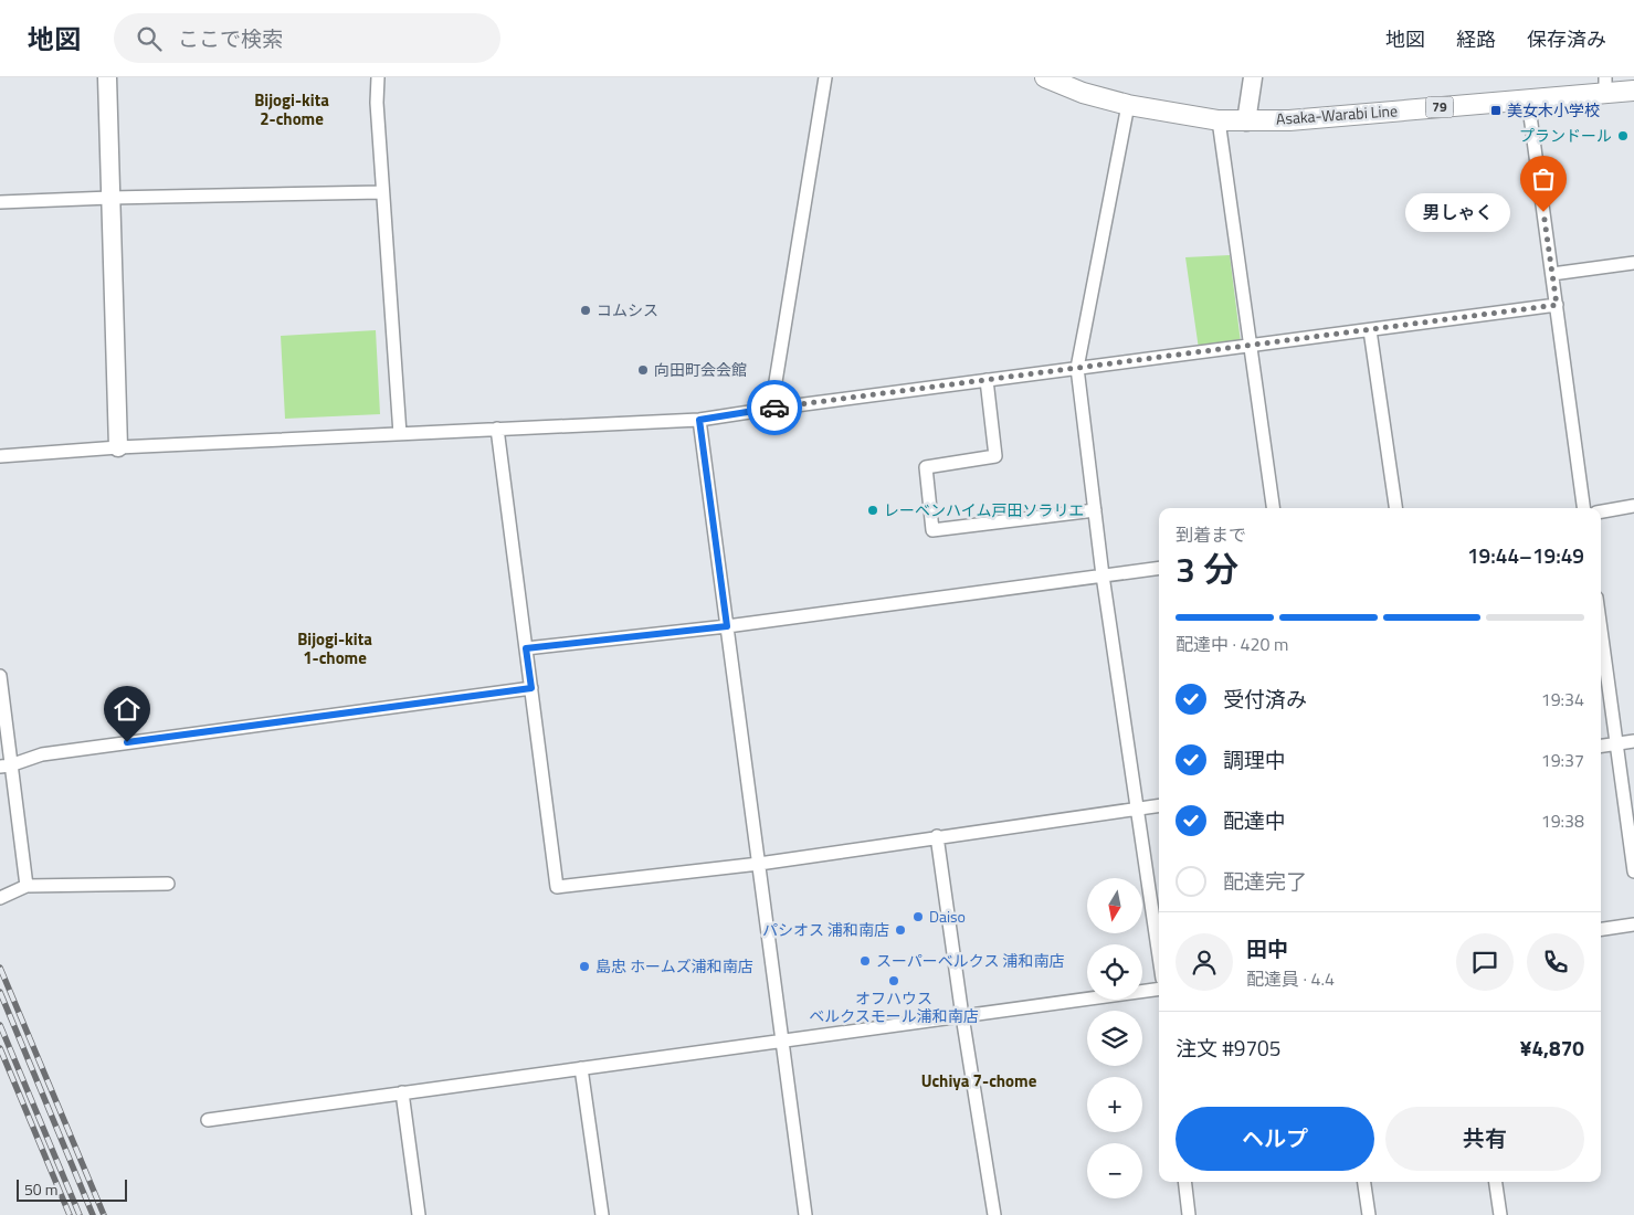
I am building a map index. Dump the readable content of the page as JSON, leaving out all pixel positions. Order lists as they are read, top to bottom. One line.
{"streets":{"main road":["79","Asaka-Warabi Line"]},"districts":["Bijogi-kita 2-chome","Bijogi-kita 1-chome","Uchiya 7-chome"],"places":{"transit":["美女木小学校"],"other":["プランドール","男しゃく","コムシス","向田町会会館","レーベンハイム戸田ソラリエ","Daiso","パシオス 浦和南店","スーパーベルクス 浦和南店","島忠 ホームズ浦和南店","オフハウス ベルクスモール浦和南店"]},"scale_bar":"50 m","north":"bottom","page":{"header":"地図","search":"ここで検索","nav":["地図","経路","保存済み"],"bubble":"男しゃく","heading":["3 分","到着まで","19:44–19:49"],"panel":["田中","配達員 · 4.4","注文 #9705","¥4,870"],"bar":"配達中 · 420 m","list":[["受付済み","19:34"],["調理中","19:37"],["配達中","19:38"],"配達完了"],"map_buttons":["+","−"],"buttons":["ヘルプ","共有"],"scale":"50 m"}}
